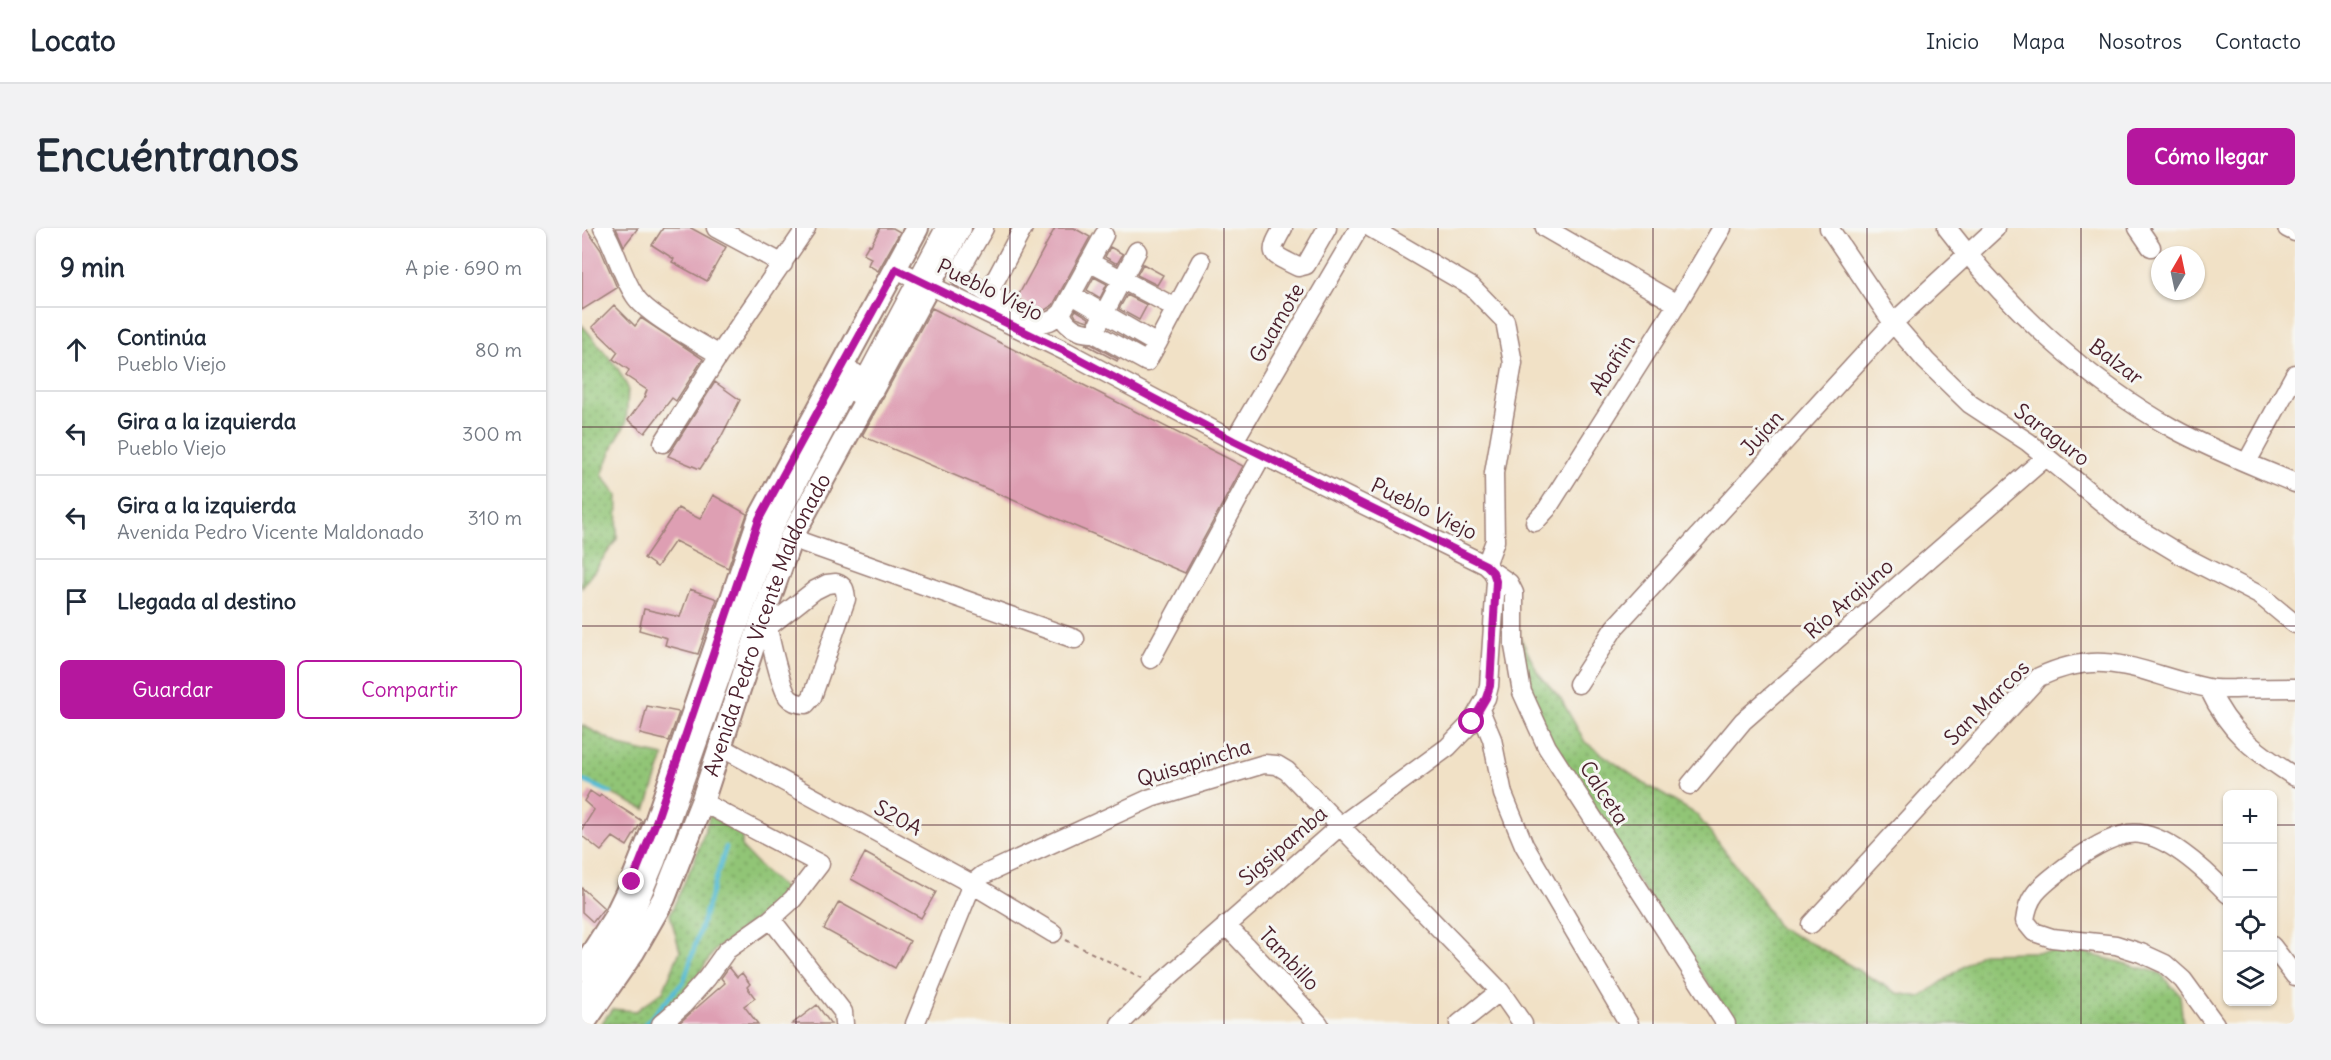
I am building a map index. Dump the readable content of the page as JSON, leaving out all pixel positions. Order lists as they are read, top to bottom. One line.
{"streets":{"main road":["Avenida Pedro Vicente Maldonado"],"street":["Pueblo Viejo","Guamote","Balzar","Abañin","Jujan","Saraguro","Río Arajuno","San Marcos","Quisapincha","Calceta","S20A","Sigsipamba","Tambillo"]},"crossings":[["Pueblo Viejo","Guamote"],["Pueblo Viejo","Avenida Pedro Vicente Maldonado"],["Pueblo Viejo","Calceta"],["Balzar","Jujan"],["Jujan","Saraguro"],["Saraguro","Río Arajuno"],["Avenida Pedro Vicente Maldonado","S20A"],["Quisapincha","S20A"],["Quisapincha","Sigsipamba"],["Sigsipamba","Tambillo"]],"north":"top","page":{"header":"Locato","nav":["Inicio","Mapa","Nosotros","Contacto"],"buttons":["Cómo llegar",["Guardar","Compartir"]],"title":"Encuéntranos","heading":["9 min","A pie · 690 m"],"list":[["Continúa","Pueblo Viejo","80 m"],["Gira a la izquierda","Pueblo Viejo","300 m"],["Gira a la izquierda","Avenida Pedro Vicente Maldonado","310 m"],"Llegada al destino"],"map_buttons":["+","−"]}}
